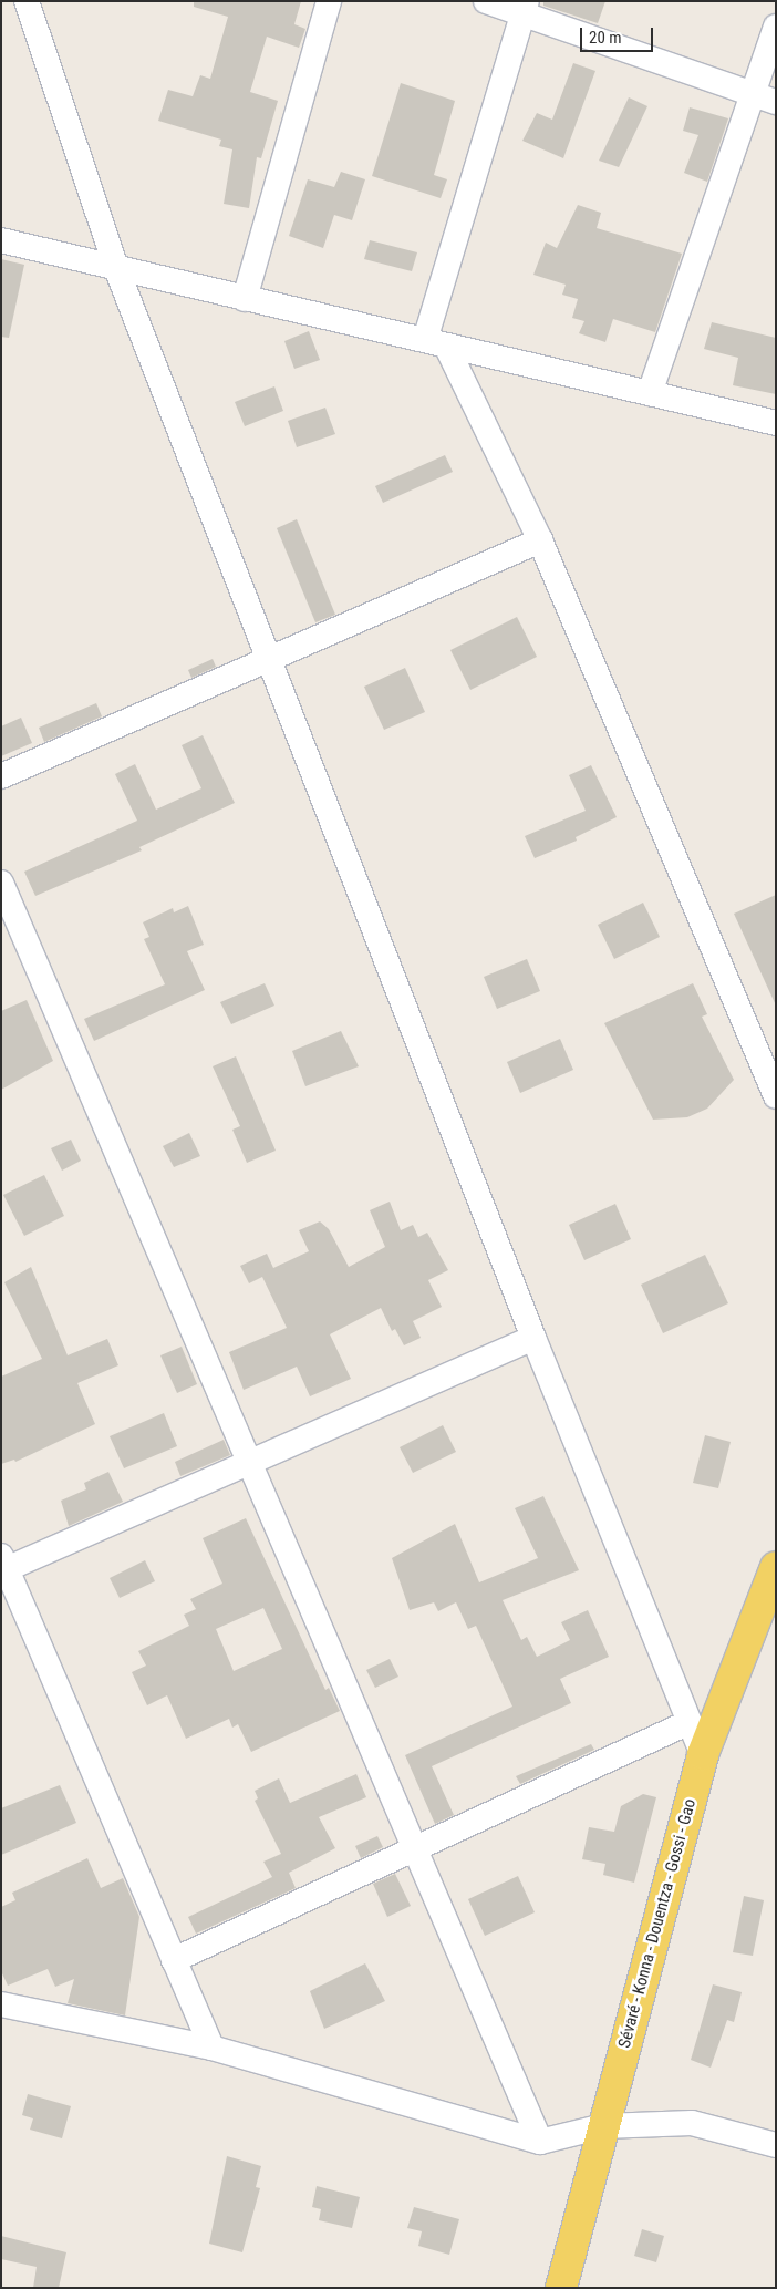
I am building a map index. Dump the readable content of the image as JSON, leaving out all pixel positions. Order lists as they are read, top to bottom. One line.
{"streets":{"main road":["Sévaré - Konna - Douentza - Gossi - Gao"]},"scale_bar":"20 m"}
